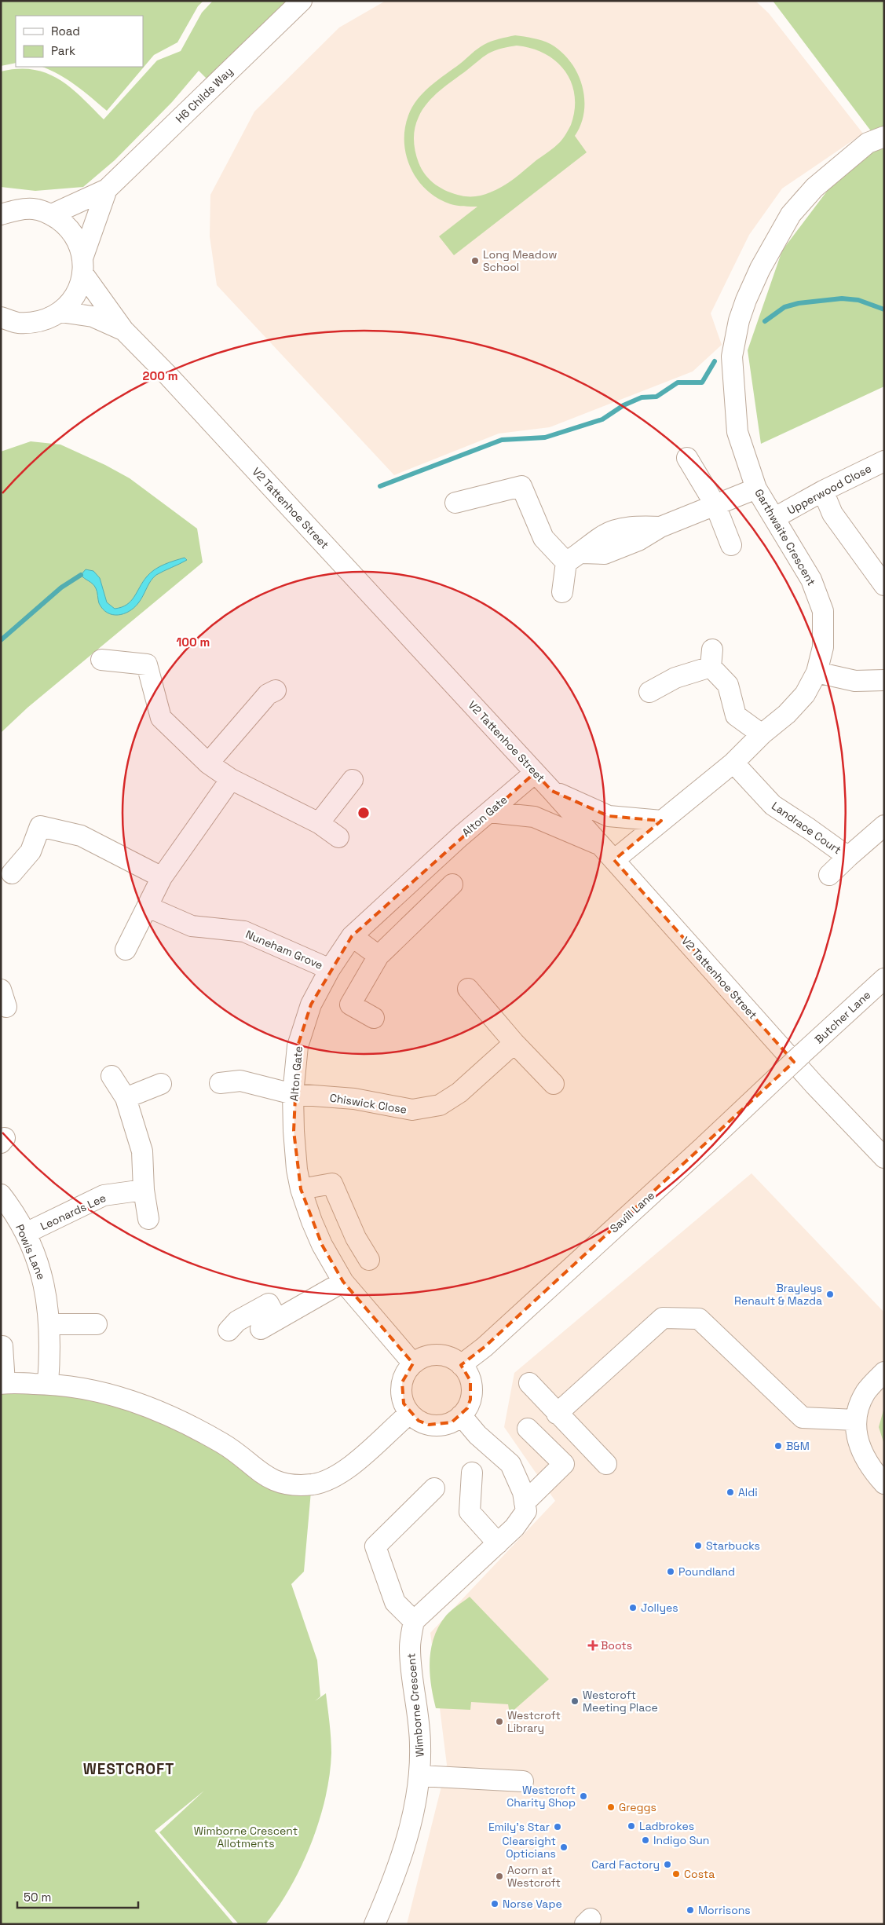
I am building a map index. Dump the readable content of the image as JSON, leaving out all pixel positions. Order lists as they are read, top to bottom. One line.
{"streets":{"street":["H6 Childs Way","Upperwood Close","V2 Tattenhoe Street","Garthwaite Crescent","Alton Gate","Landrace Court","Nuneham Grove","Butcher Lane","Chiswick Close","Leonards Lee","Savill Lane","Powis Lane","Wimborne Crescent"]},"crossings":[["H6 Childs Way","V2 Tattenhoe Street"],["Upperwood Close","Garthwaite Crescent"],["V2 Tattenhoe Street","Garthwaite Crescent"],["V2 Tattenhoe Street","Alton Gate"],["Garthwaite Crescent","Landrace Court"],["Alton Gate","Nuneham Grove"],["Alton Gate","Chiswick Close"],["Alton Gate","Savill Lane"],["Butcher Lane","Savill Lane"],["Leonards Lee","Powis Lane"]],"districts":["WESTCROFT"],"parks":["Wimborne Crescent Allotments"],"places":{"other":["Long Meadow School","Brayleys Renault & Mazda","B&M","Aldi","Starbucks","Poundland","Jollyes","Westcroft Meeting Place","Westcroft Library","Westcroft Charity Shop","Greggs","Ladbrokes","Emily's Star","Indigo Sun","Clearsight Opticians","Card Factory","Costa","Acorn at Westcroft","Norse Vape","Morrisons"],"health":["Boots"]},"legend":["Road","Park"],"scale_bar":"50 m","rings":["200 m","100 m"]}
